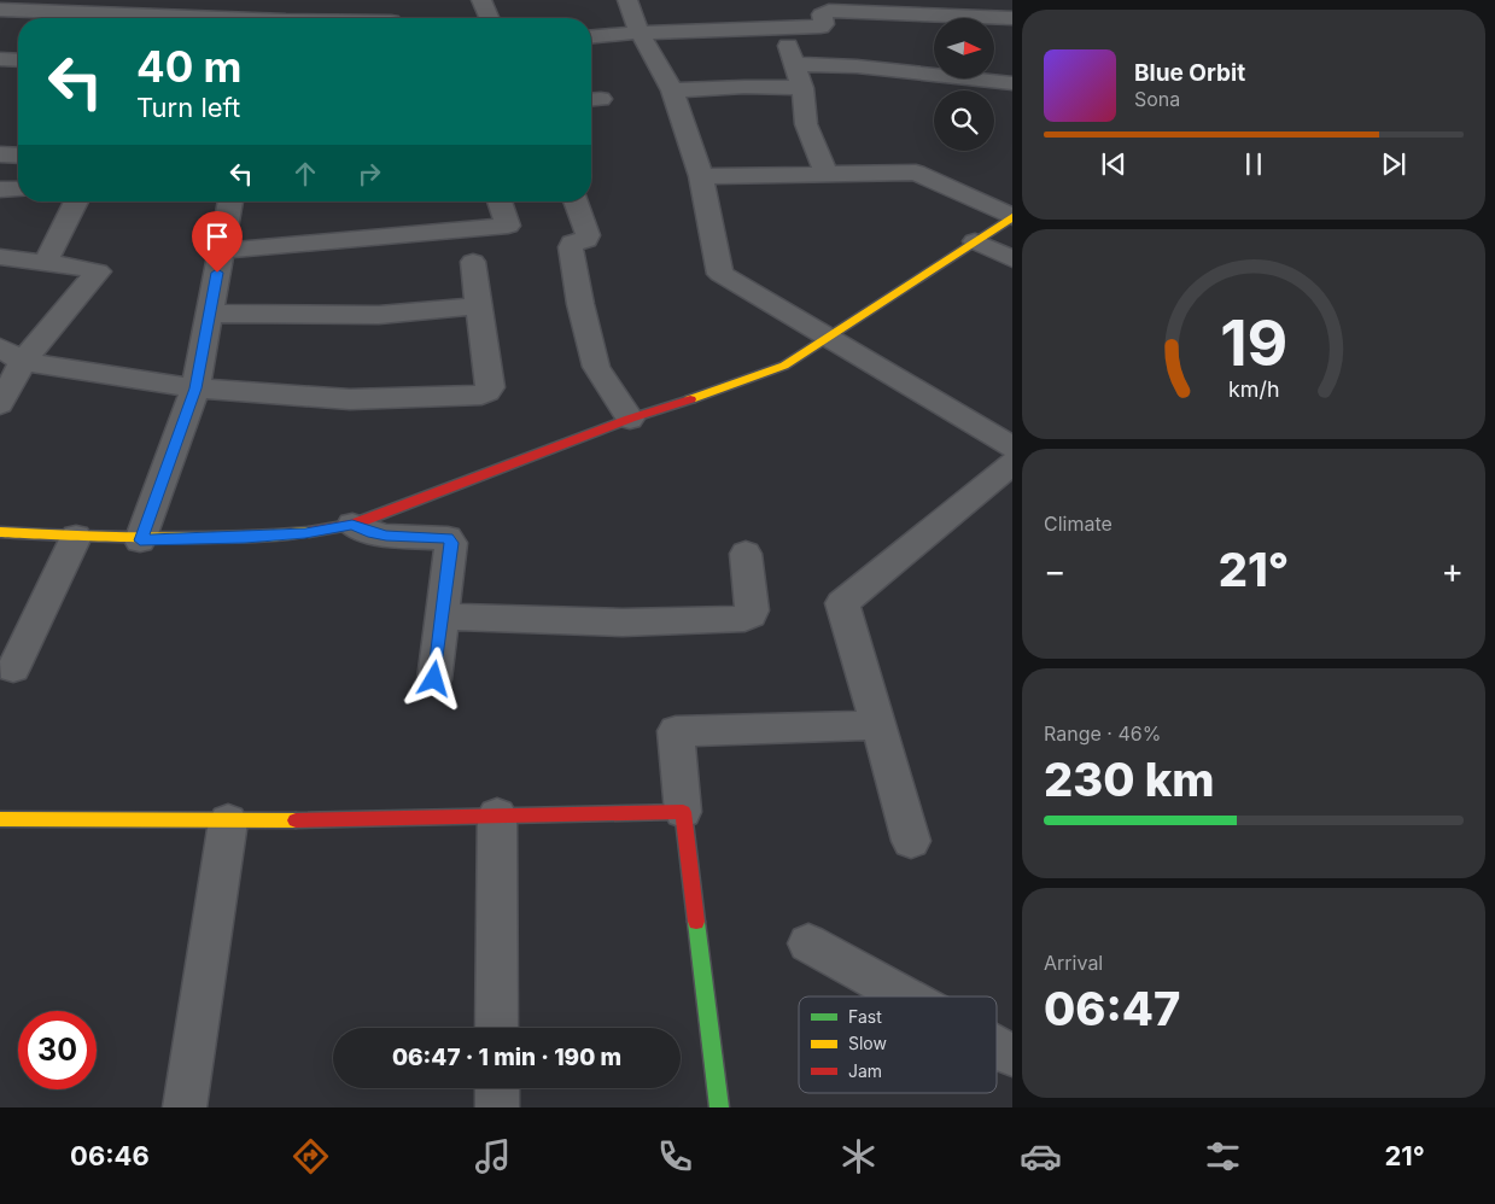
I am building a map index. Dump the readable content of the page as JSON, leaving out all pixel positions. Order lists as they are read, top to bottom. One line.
{"legend":["Fast","Slow","Jam"],"north":"right","page":{"turn":["40 m","Turn left"],"song":["Blue Orbit","Sona"],"tile":["Climate",["Range · 46%","230 km"],["Arrival","06:47"]],"heat":["−","21°","+"],"limit":"30","trip":"06:47 · 1 min · 190 m","tabs":["06:46","21°"],"gauge":["19","km/h"]}}
